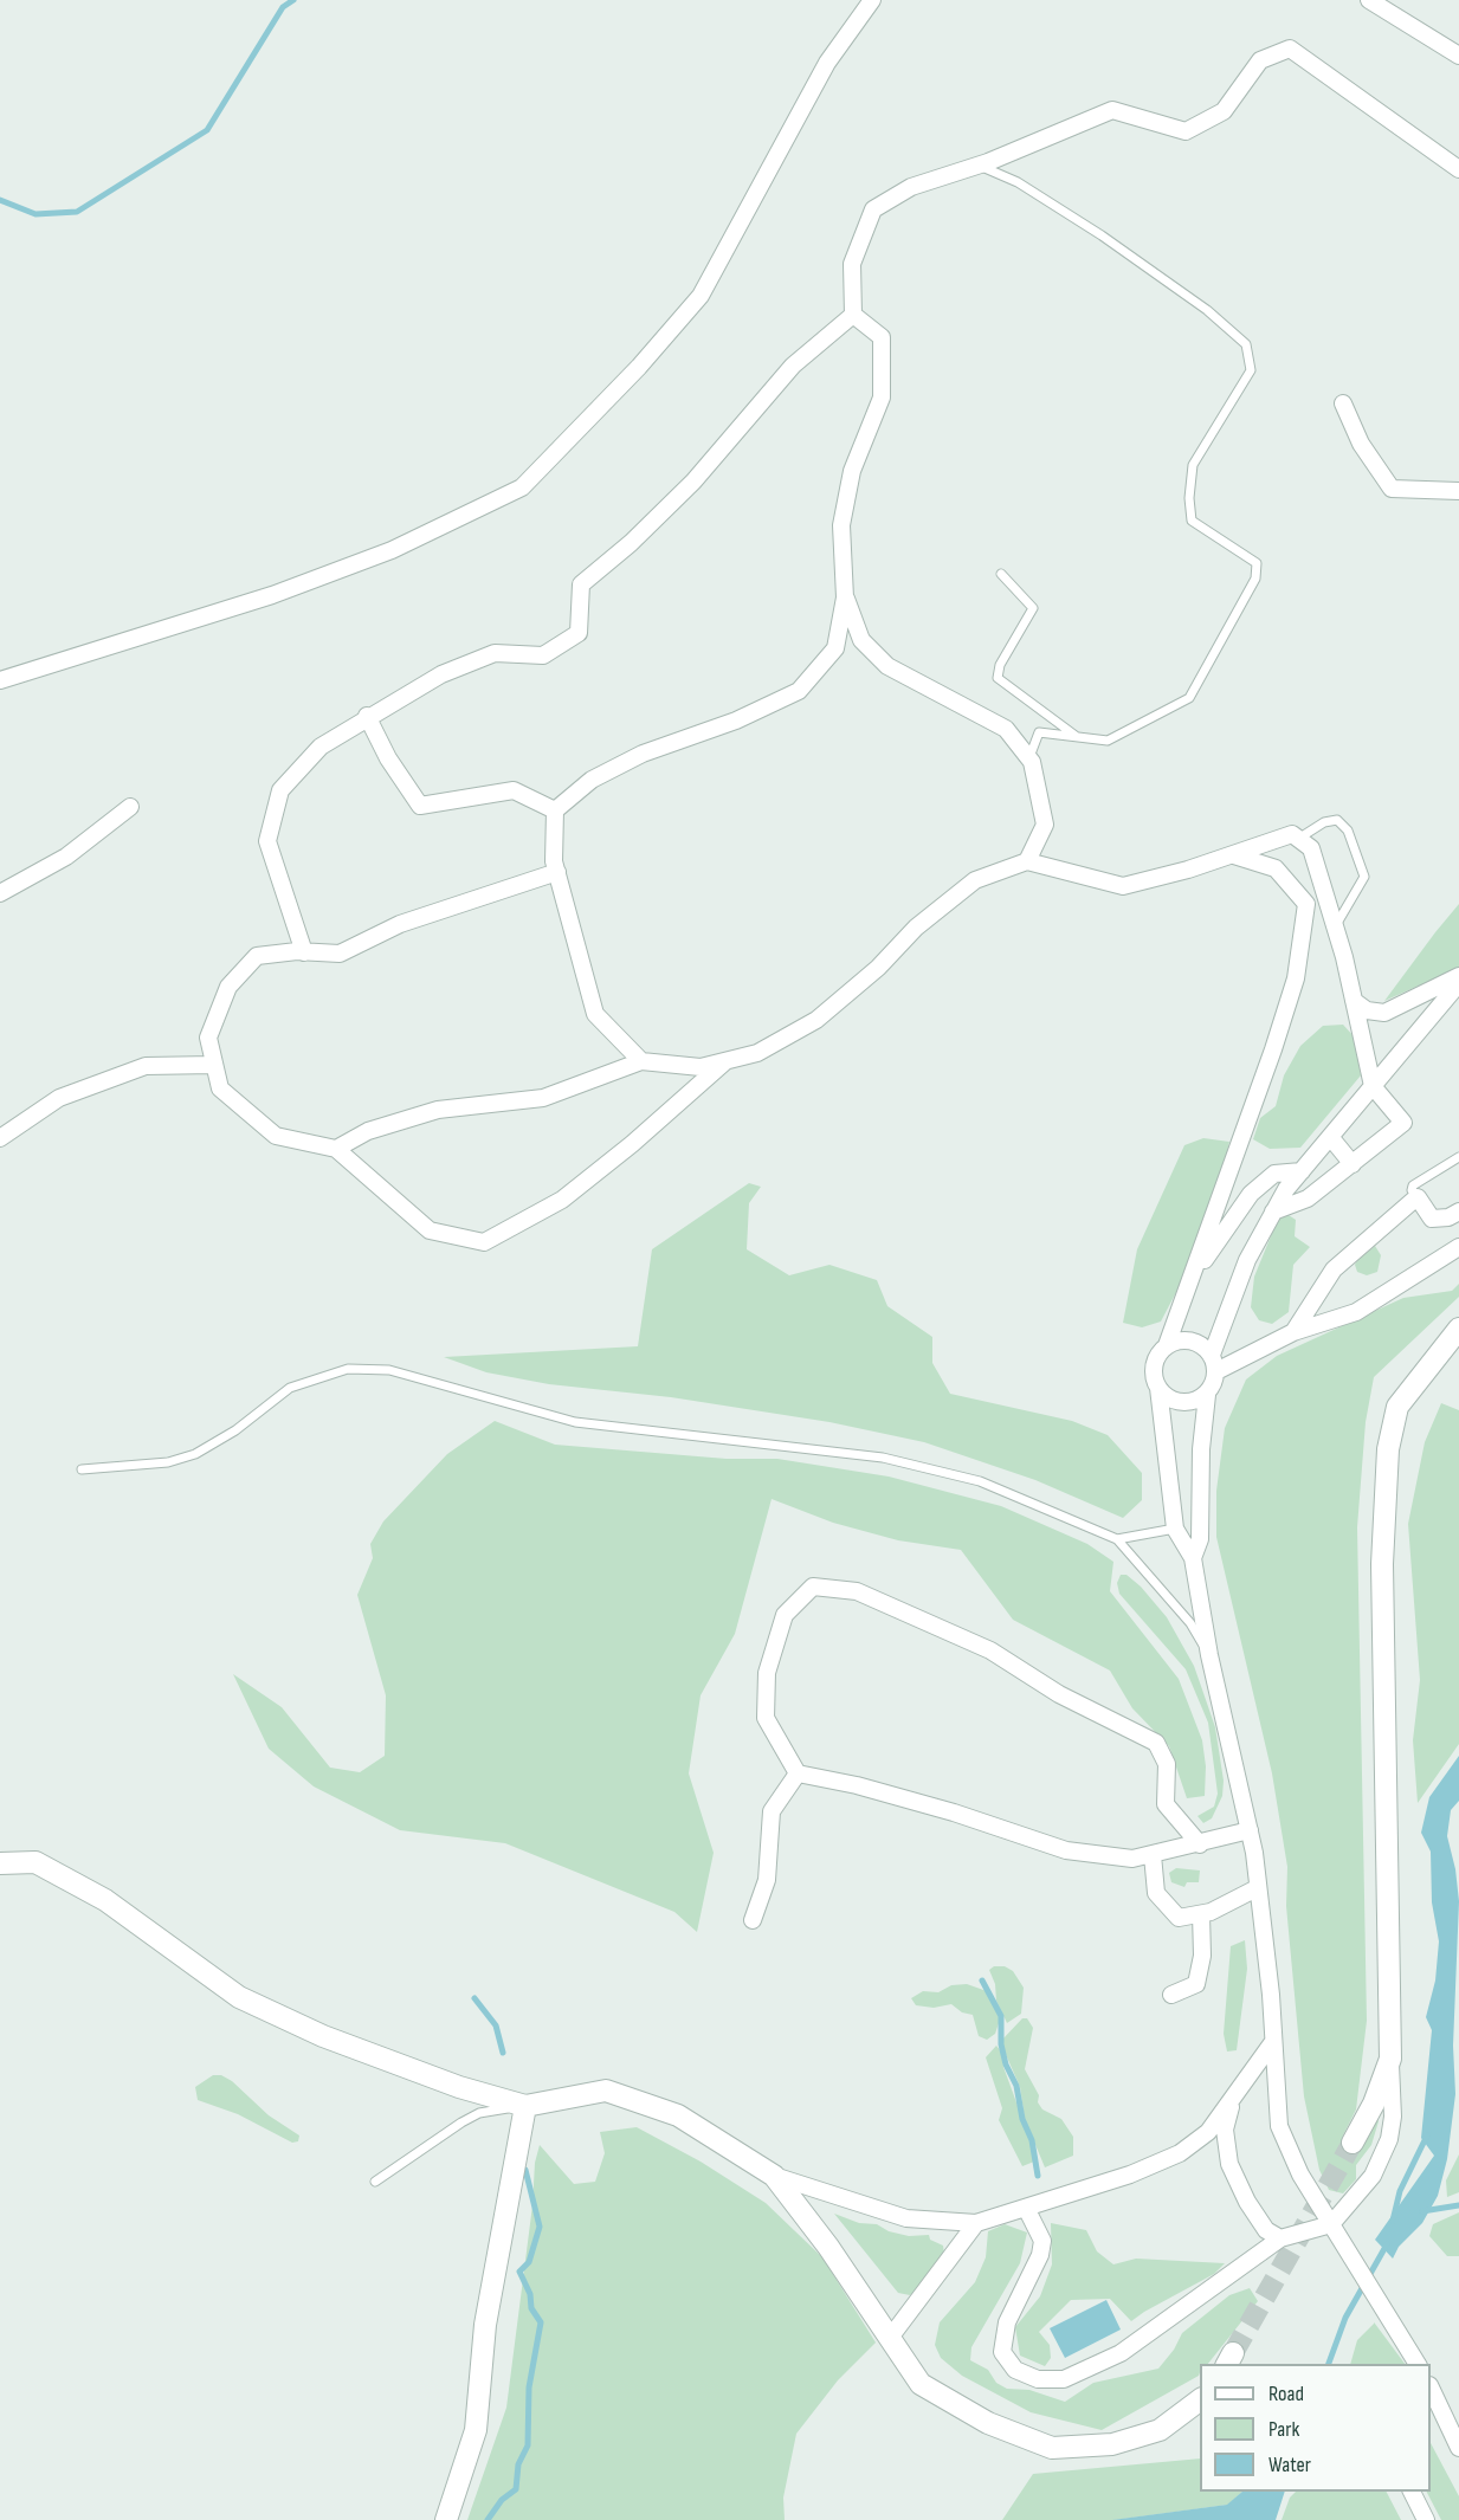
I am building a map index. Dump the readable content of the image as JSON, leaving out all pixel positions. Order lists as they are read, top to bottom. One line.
{"legend":["Road","Park","Water"]}
